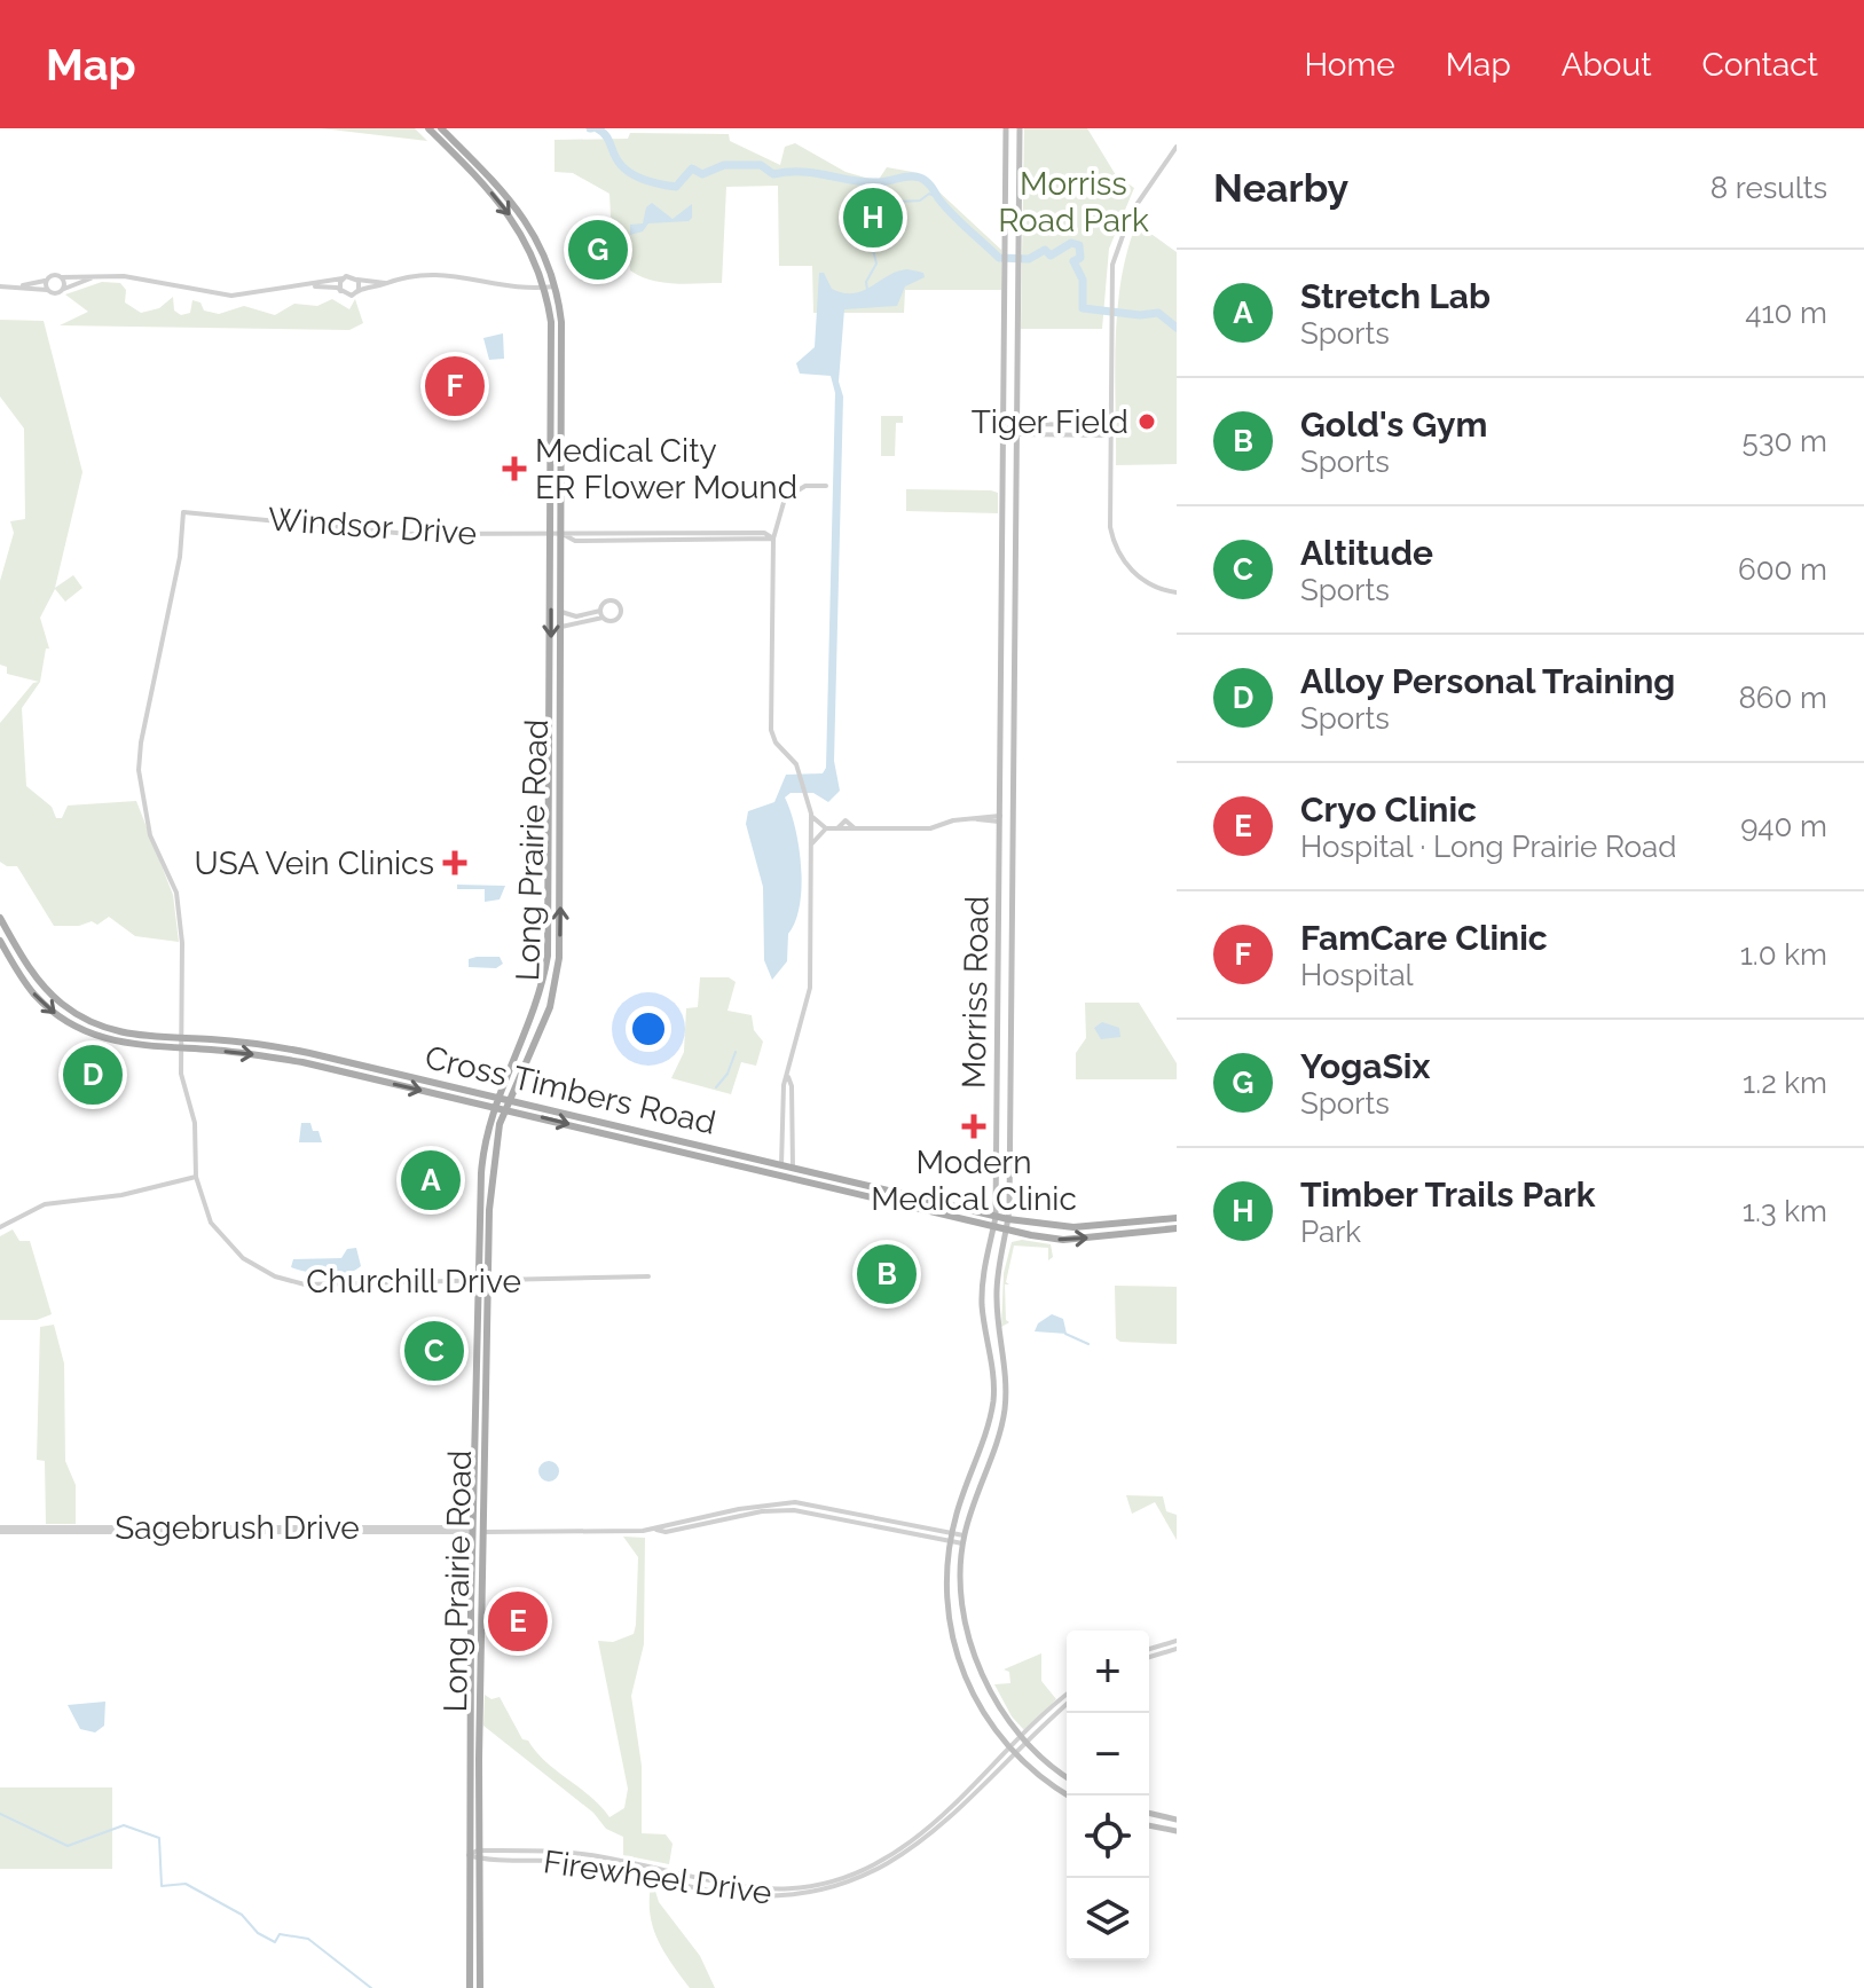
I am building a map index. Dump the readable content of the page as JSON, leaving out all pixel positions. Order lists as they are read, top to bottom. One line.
{"streets":{"main road":["Long Prairie Road","Morriss Road","Cross Timbers Road"],"street":["Windsor Drive","Churchill Drive","Sagebrush Drive","Firewheel Drive"]},"crossings":[["Windsor Drive","Long Prairie Road"],["Windsor Drive","Churchill Drive"],["Long Prairie Road","Cross Timbers Road"],["Long Prairie Road","Churchill Drive"],["Long Prairie Road","Sagebrush Drive"],["Long Prairie Road","Firewheel Drive"],["Morriss Road","Cross Timbers Road"],["Morriss Road","Sagebrush Drive"],["Morriss Road","Firewheel Drive"],["Cross Timbers Road","Churchill Drive"]],"parks":["Morriss Road Park"],"places":{"other":["Tiger Field"],"health":["Medical City ER Flower Mound","USA Vein Clinics","Modern Medical Clinic"]},"page":{"header":"Map","nav":["Home","Map","About","Contact"],"heading":["Nearby","8 results"],"pins":["H","G","F","D","A","B","C","E"],"list":[{"mark":"A","name":"Stretch Lab","note":"Sports","value":"410 m"},{"mark":"B","name":"Gold's Gym","note":"Sports","value":"530 m"},{"mark":"C","name":"Altitude","note":"Sports","value":"600 m"},{"mark":"D","name":"Alloy Personal Training","note":"Sports","value":"860 m"},{"mark":"E","name":"Cryo Clinic","note":"Hospital · Long Prairie Road","value":"940 m"},{"mark":"F","name":"FamCare Clinic","note":"Hospital","value":"1.0 km"},{"mark":"G","name":"YogaSix","note":"Sports","value":"1.2 km"},{"mark":"H","name":"Timber Trails Park","note":"Park","value":"1.3 km"}],"map_buttons":["+","−"]}}
